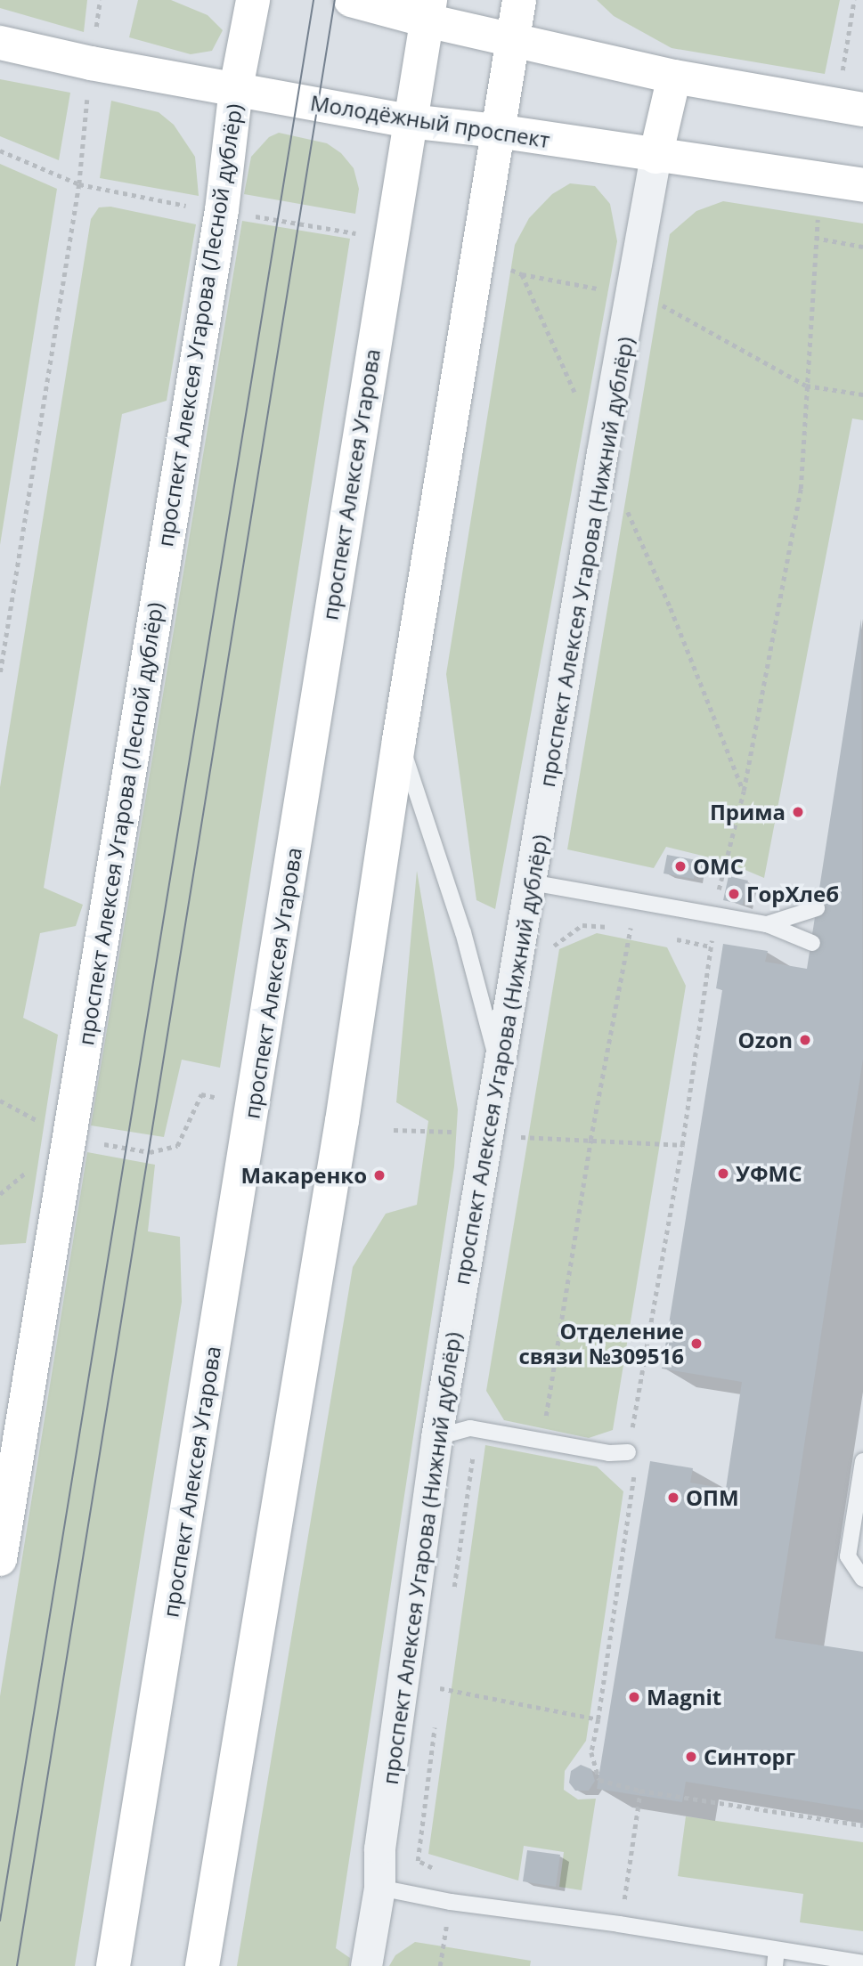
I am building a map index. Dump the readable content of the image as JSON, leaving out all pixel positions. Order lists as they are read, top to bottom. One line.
{"streets":{"main road":["Молодёжный проспект","проспект Алексея Угарова (Лесной дублёр)","проспект Алексея Угарова"],"street":["проспект Алексея Угарова (Нижний дублёр)"]},"crossings":[["Молодёжный проспект","проспект Алексея Угарова (Лесной дублёр)"],["Молодёжный проспект","проспект Алексея Угарова"],["Молодёжный проспект","проспект Алексея Угарова (Нижний дублёр)"]],"places":["Прима","ОМС","ГорХлеб","Ozon","УФМС","Макаренко","Отделение связи №309516","ОПМ","Magnit","Синторг"]}
